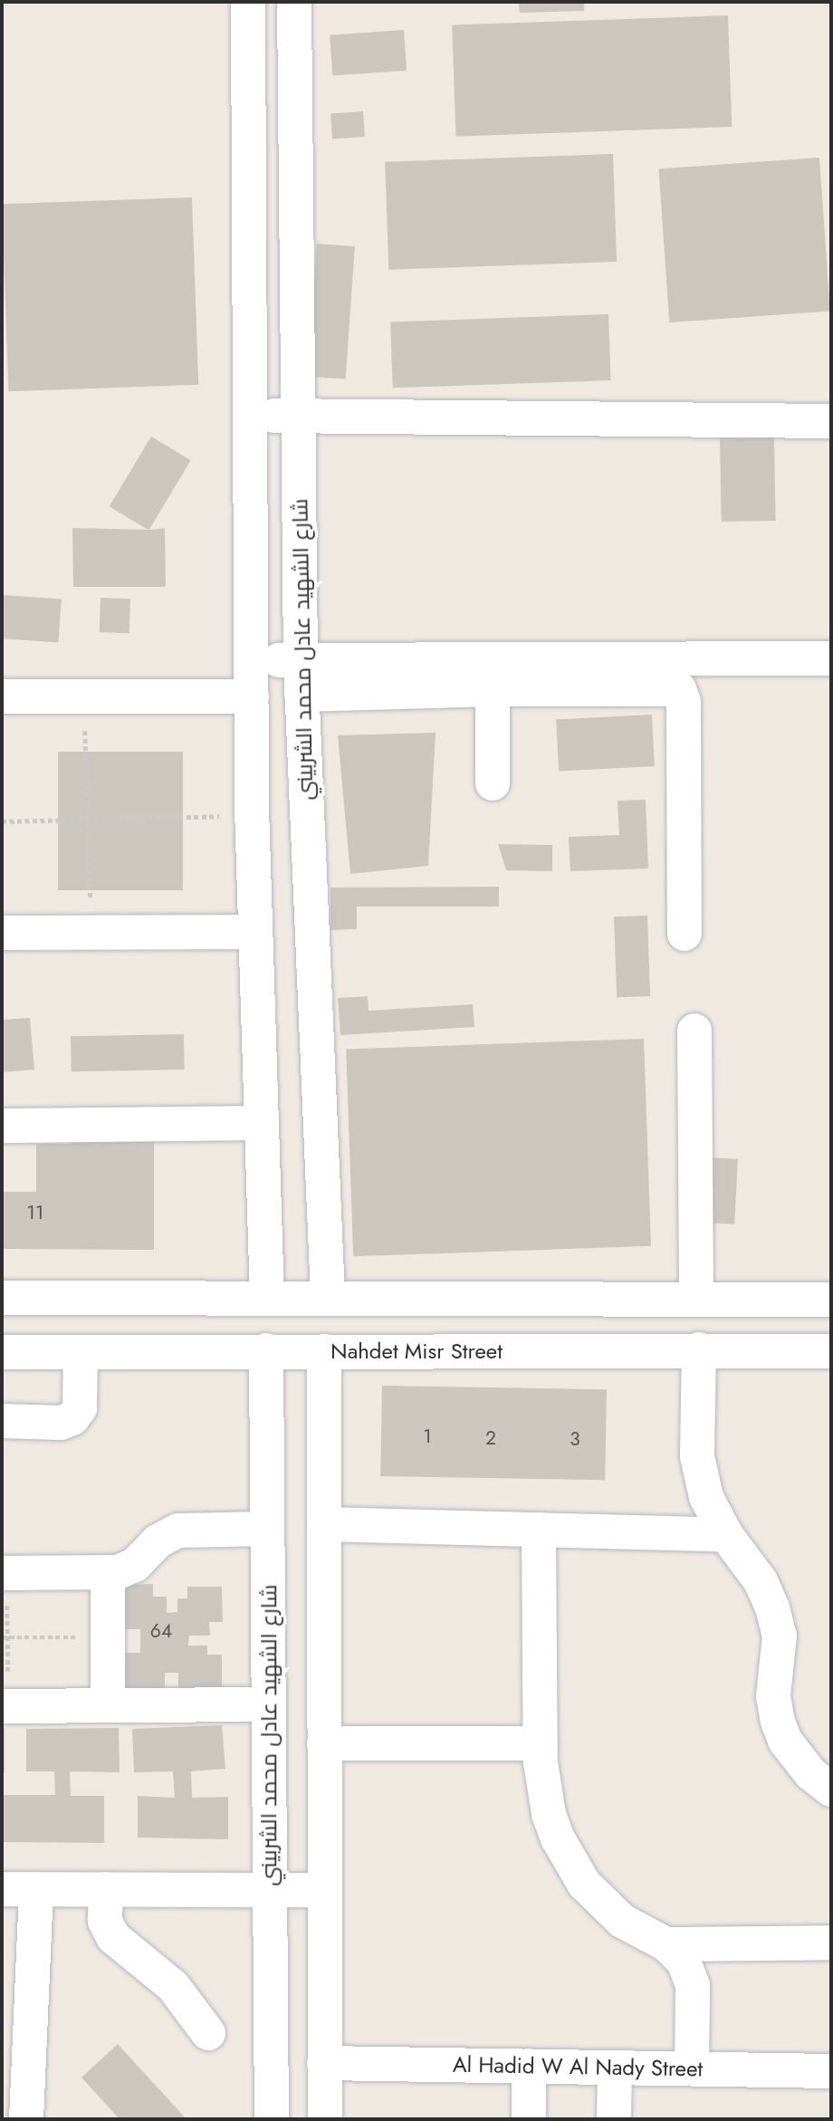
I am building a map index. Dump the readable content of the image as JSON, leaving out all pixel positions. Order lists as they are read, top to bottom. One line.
{"streets":{"street":["شارع الشهيد عادل محمد الشربيني","Nahdet Misr Street","Al Hadid W Al Nady Street"]},"crossings":[["شارع الشهيد عادل محمد الشربيني","Nahdet Misr Street"]],"house_numbers":["11","1","2","3","64"]}
